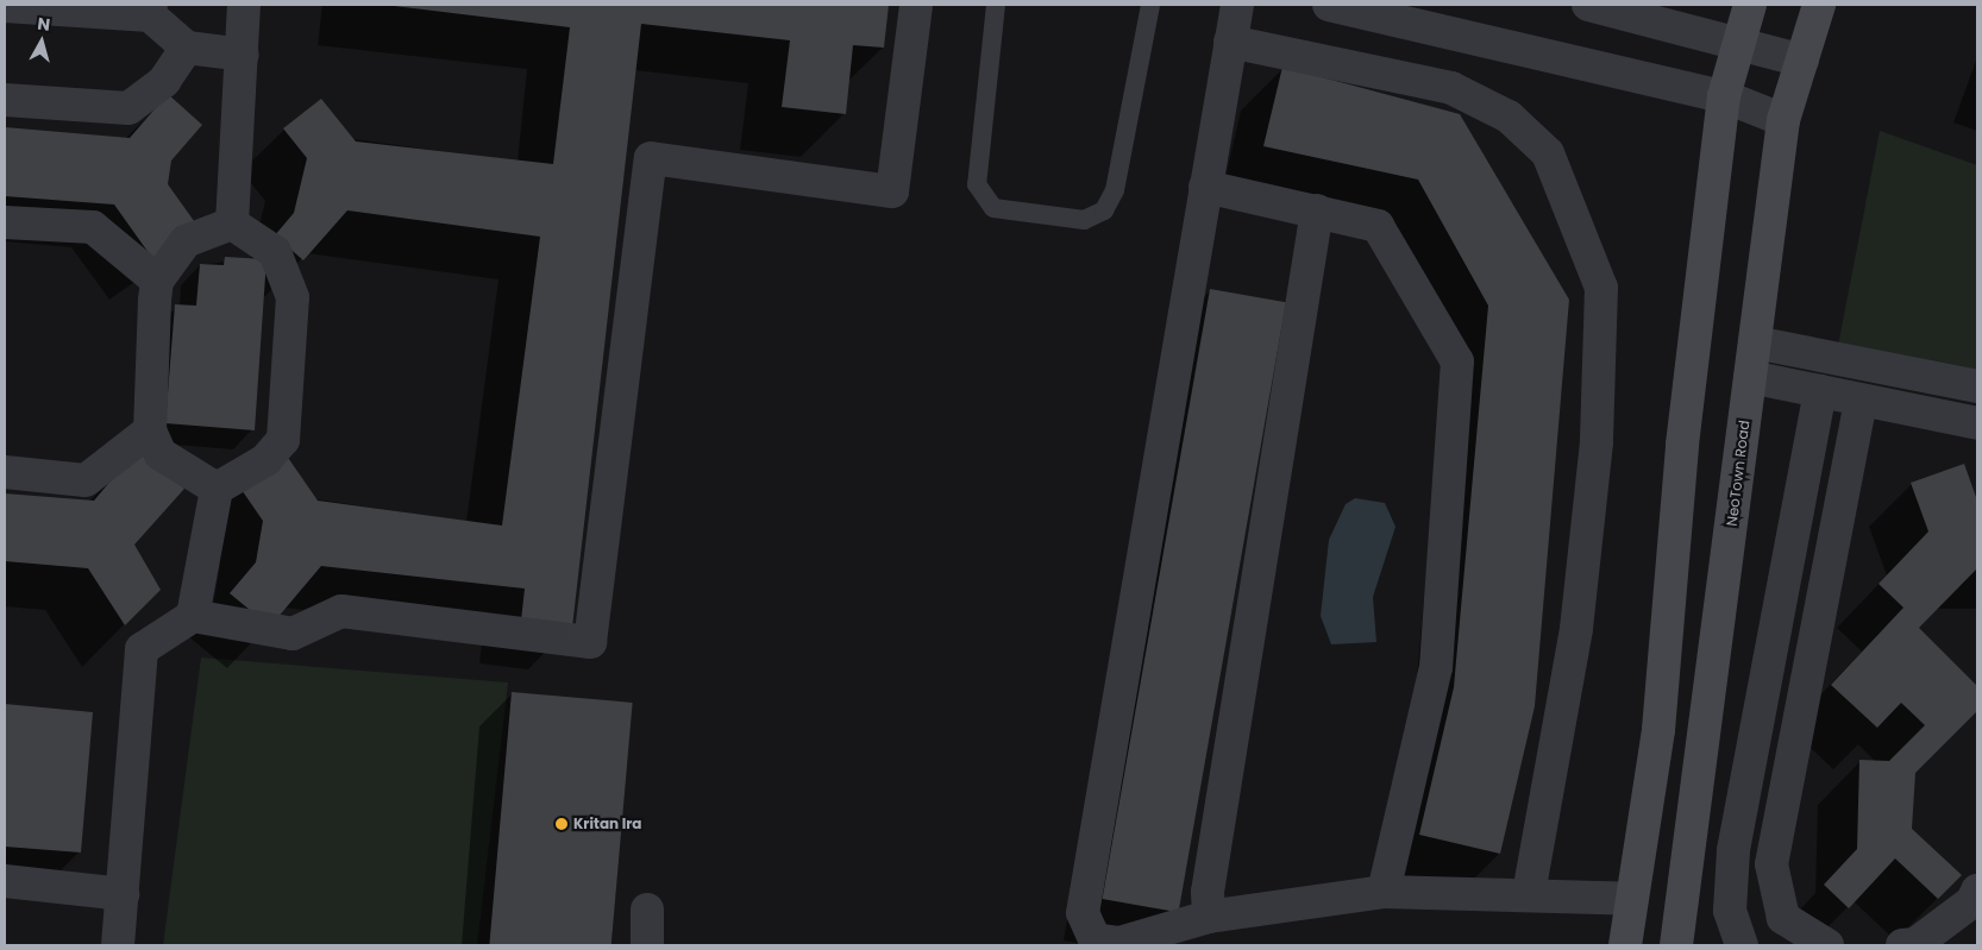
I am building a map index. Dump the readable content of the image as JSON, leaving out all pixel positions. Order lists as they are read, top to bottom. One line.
{"streets":{"street":["NeoTown Road"]},"places":["Kritan Ira"],"north":"top"}
